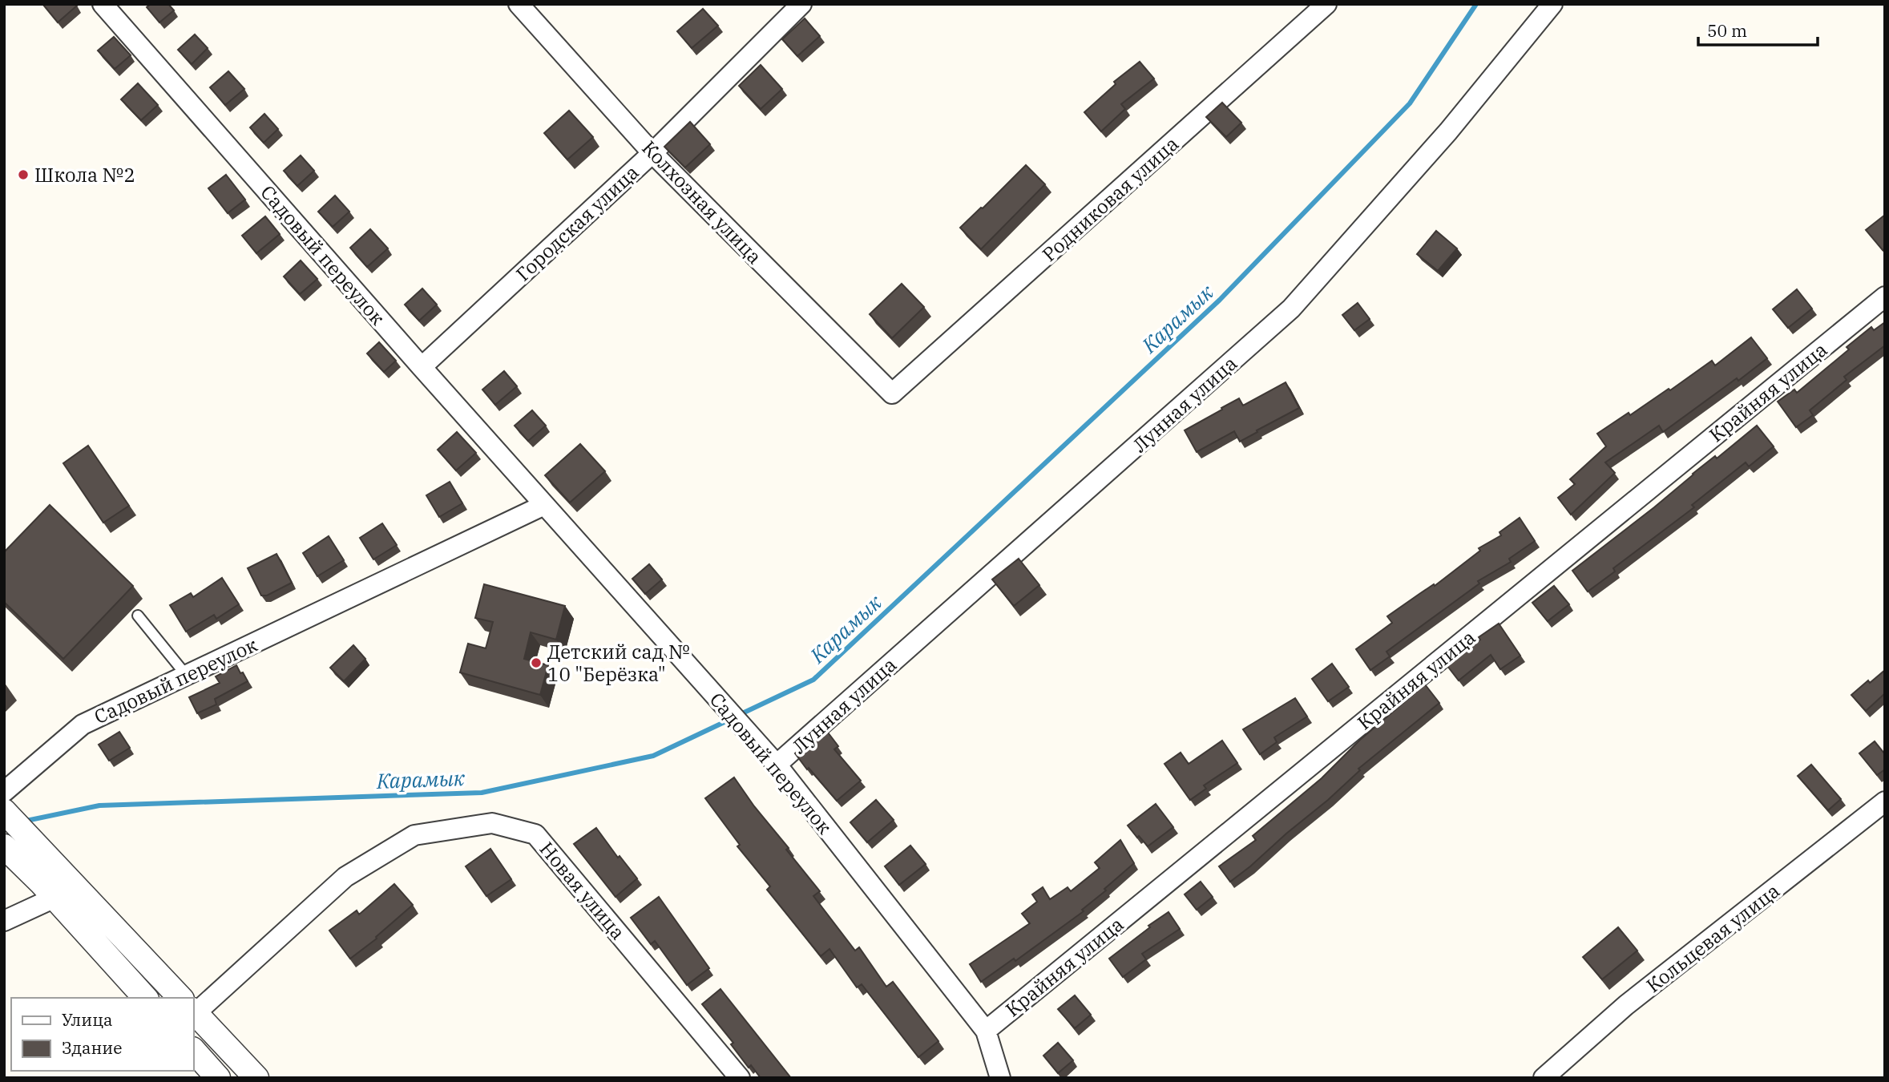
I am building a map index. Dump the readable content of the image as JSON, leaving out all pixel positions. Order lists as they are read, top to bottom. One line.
{"streets":{"street":["Родниковая улица","Колхозная улица","Городская улица","Садовый переулок","Крайняя улица","Лунная улица","Новая улица","Кольцевая улица"]},"crossings":[["Родниковая улица","Колхозная улица"],["Колхозная улица","Городская улица"],["Городская улица","Садовый переулок"],["Садовый переулок","Крайняя улица"],["Садовый переулок","Лунная улица"]],"water":["Карамык"],"places":["Школа №2","Детский сад № 10 \"Берёзка\""],"legend":["Улица","Здание"],"scale_bar":"50 m"}
